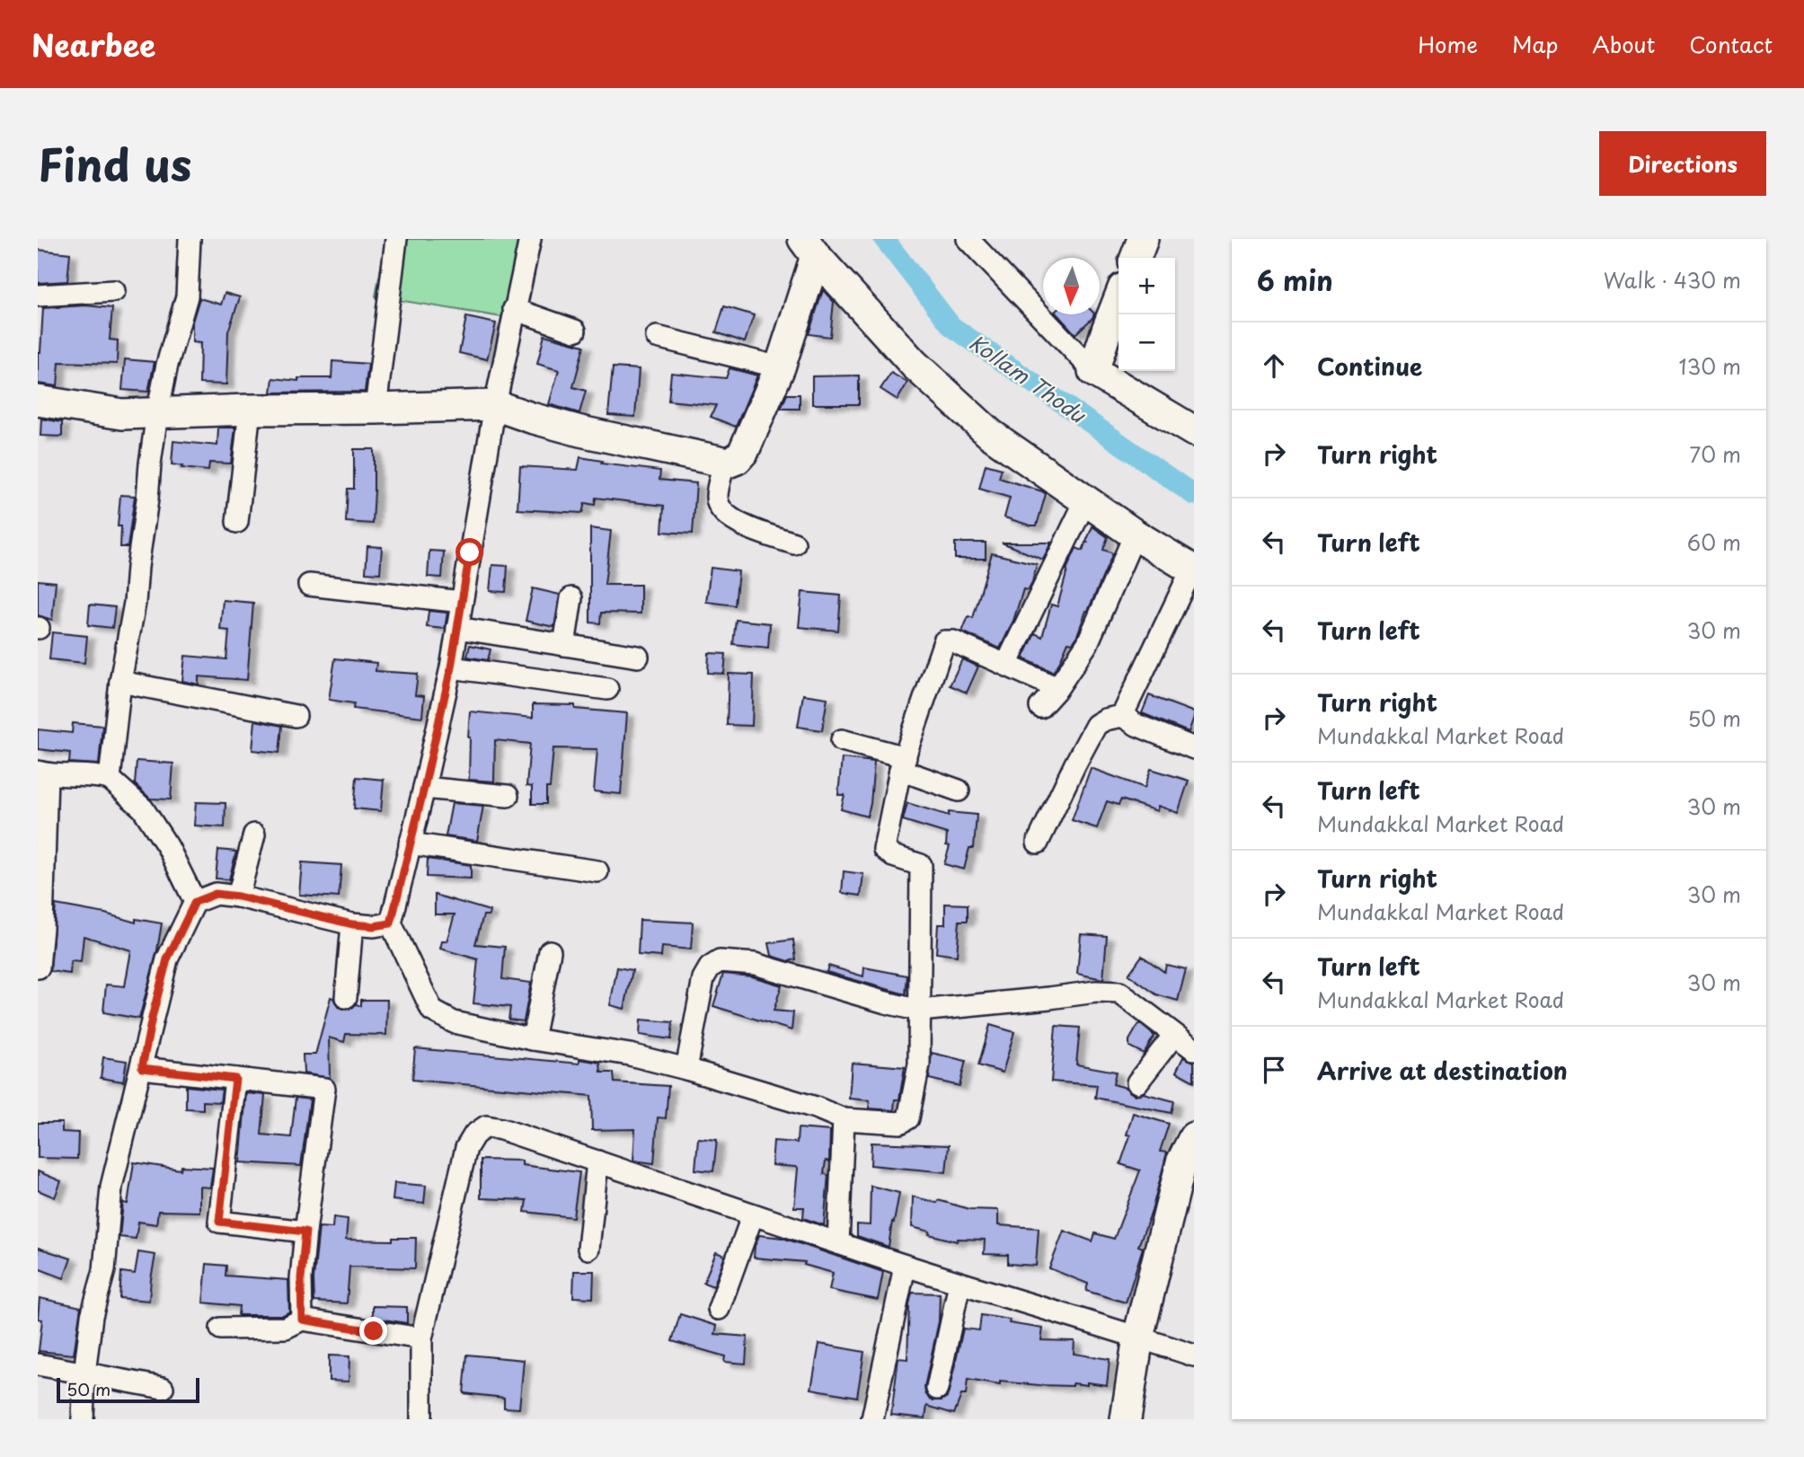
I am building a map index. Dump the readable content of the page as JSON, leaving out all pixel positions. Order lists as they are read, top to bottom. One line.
{"water":["Kollam Thodu"],"scale_bar":"50 m","north":"bottom","page":{"header":"Nearbee","nav":["Home","Map","About","Contact"],"title":"Find us","buttons":"Directions","heading":["6 min","Walk · 430 m"],"map_buttons":["+","−"],"list":[["Continue","130 m"],["Turn right","70 m"],["Turn left","60 m"],["Turn left","30 m"],["Turn right","Mundakkal Market Road","50 m"],["Turn left","Mundakkal Market Road","30 m"],["Turn right","Mundakkal Market Road","30 m"],["Turn left","Mundakkal Market Road","30 m"],"Arrive at destination"],"scale":"50 m"}}
